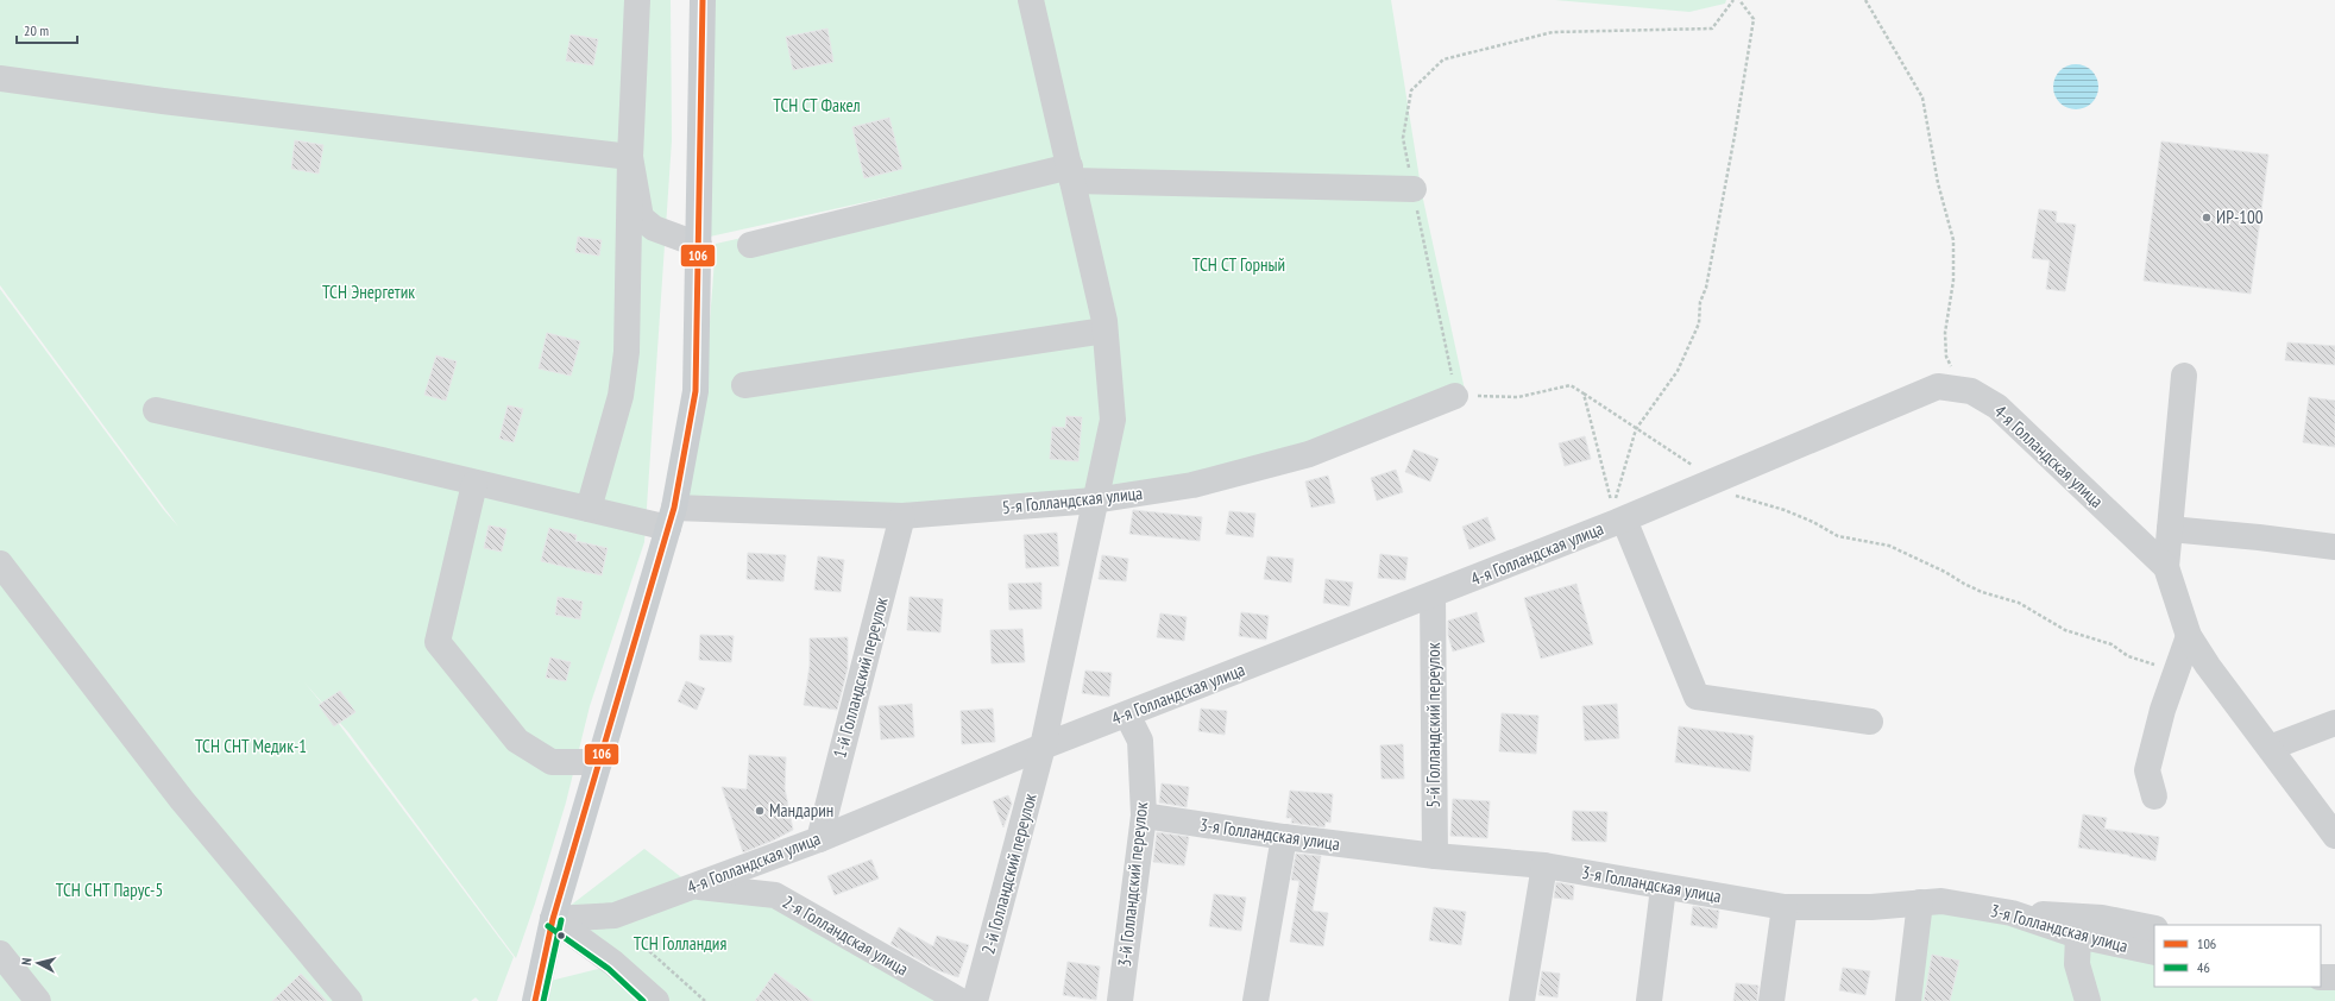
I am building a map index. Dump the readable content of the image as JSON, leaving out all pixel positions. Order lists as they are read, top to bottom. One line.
{"streets":{"street":["4-я Голландская улица","5-я Голландская улица","1-й Голландский переулок","5-й Голландский переулок","3-я Голландская улица","2-й Голландский переулок","3-й Голландский переулок","2-я Голландская улица"]},"crossings":[["4-я Голландская улица","1-й Голландский переулок"],["4-я Голландская улица","5-й Голландский переулок"],["4-я Голландская улица","2-й Голландский переулок"],["4-я Голландская улица","3-й Голландский переулок"],["4-я Голландская улица","2-я Голландская улица"],["5-я Голландская улица","1-й Голландский переулок"],["5-я Голландская улица","2-й Голландский переулок"],["5-й Голландский переулок","3-я Голландская улица"],["3-я Голландская улица","3-й Голландский переулок"]],"parks":["ТСН СТ Факел","ТСН СТ Горный","ТСН Энергетик","ТСН СНТ Медик-1","ТСН СНТ Парус-5","ТСН Голландия"],"places":["ИР-100","Мандарин"],"lines":["transit line 106","transit line 46"],"legend":["106","46"],"scale_bar":"20 m","north":"left"}
